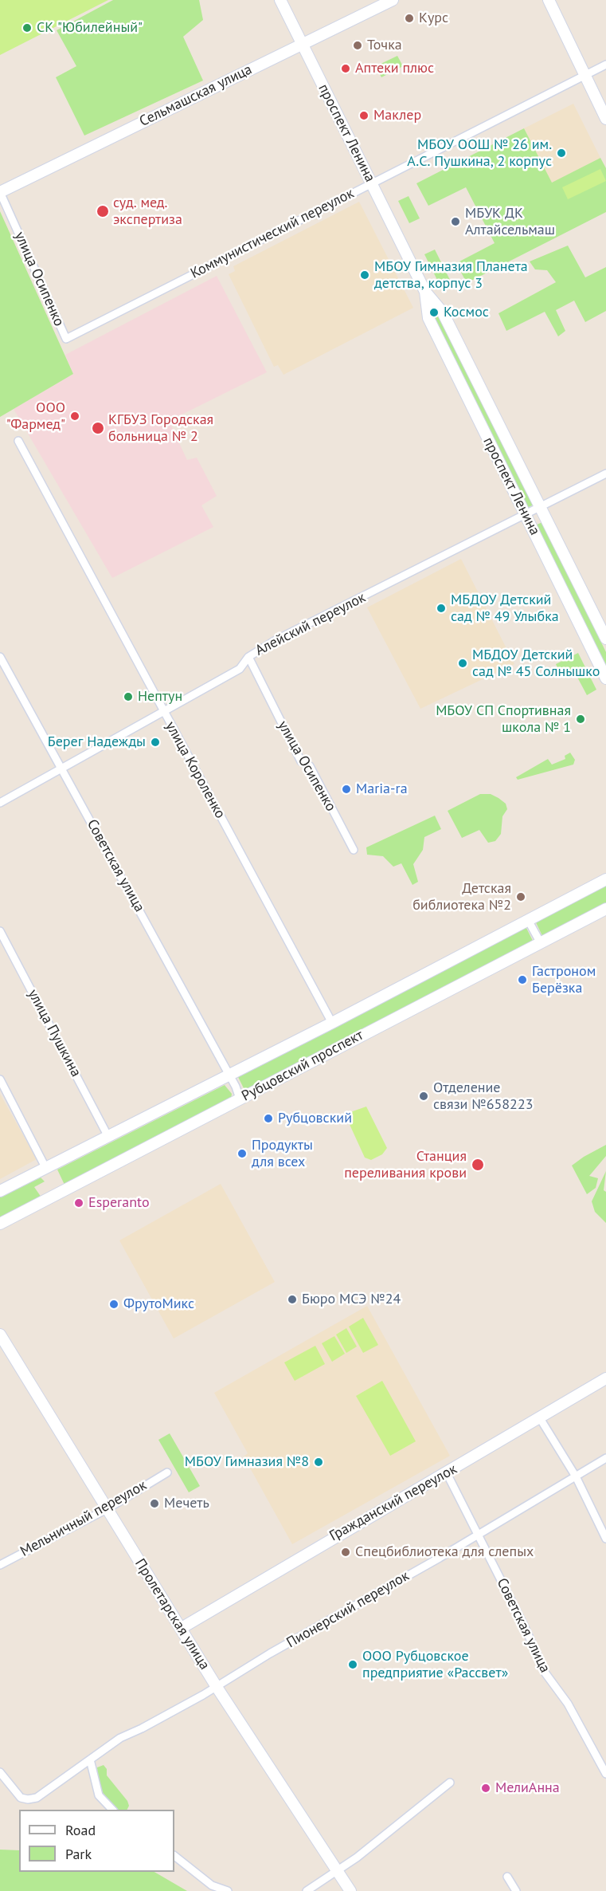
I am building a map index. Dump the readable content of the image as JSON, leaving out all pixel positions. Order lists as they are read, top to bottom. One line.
{"streets":{"main road":["Сельмашская улица","проспект Ленина","Рубцовский проспект","Гражданский переулок","Пролетарская улица"],"street":["Коммунистический переулок","улица Осипенко","Алейский переулок","улица Короленко","Советская улица","улица Пушкина","Мельничный переулок","Пионерский переулок"]},"crossings":[["Сельмашская улица","проспект Ленина"],["Сельмашская улица","улица Осипенко"],["проспект Ленина","Коммунистический переулок"],["проспект Ленина","Алейский переулок"],["Коммунистический переулок","улица Осипенко"],["улица Осипенко","Алейский переулок"],["Алейский переулок","улица Короленко"],["Алейский переулок","Советская улица"],["улица Короленко","Рубцовский проспект"],["Советская улица","Рубцовский проспект"],["Советская улица","Гражданский переулок"],["Советская улица","Пионерский переулок"],["улица Пушкина","Рубцовский проспект"],["Гражданский переулок","Пролетарская улица"],["Мельничный переулок","Пролетарская улица"],["Пионерский переулок","Пролетарская улица"]],"places":["Курс","СК \"Юбилейный\"","Точка","Аптеки плюс","Маклер","МБОУ ООШ № 26 им. А.С. Пушкина, 2 корпус","суд. мед. экспертиза","МБУК ДК Алтайсельмаш","МБОУ Гимназия Планета детства, корпус 3","Космос","ООО \"Фармед\"","КГБУЗ Городская больница № 2","МБДОУ Детский сад № 49 Улыбка","МБДОУ Детский сад № 45 Солнышко","Нептун","МБОУ СП Спортивная школа № 1","Берег Надежды","Maria-ra","Детская библиотека №2","Гастроном Берёзка","Отделение связи №658223","Рубцовский","Продукты для всех","Станция переливания крови","Esperanto","Бюро МСЭ №24","ФрутоМикс","МБОУ Гимназия №8","Мечеть","Спецбиблиотека для слепых","ООО Рубцовское предприятие «Рассвет»","МелиАнна"],"legend":["Road","Park"]}
